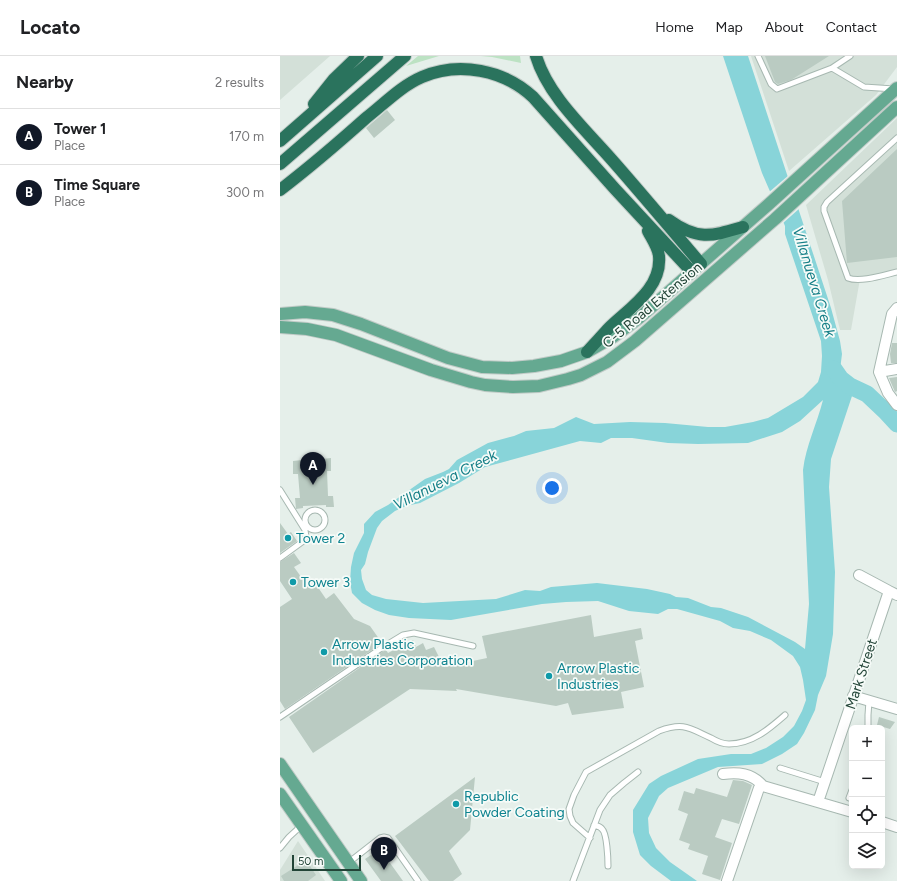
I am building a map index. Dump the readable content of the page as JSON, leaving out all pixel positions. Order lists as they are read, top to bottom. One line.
{"streets":{"main road":["C-5 Road Extension"],"street":["Mark Street"]},"water":["Villanueva Creek"],"places":["Tower 2","Tower 3","Arrow Plastic Industries Corporation","Arrow Plastic Industries","Republic Powder Coating"],"scale_bar":"50 m","page":{"header":"Locato","nav":["Home","Map","About","Contact"],"heading":["Nearby","2 results"],"list":[{"mark":"A","name":"Tower 1","note":"Place","value":"170 m"},{"mark":"B","name":"Time Square","note":"Place","value":"300 m"}],"pins":["A","B"],"map_buttons":["+","−"],"scale":"50 m"}}
